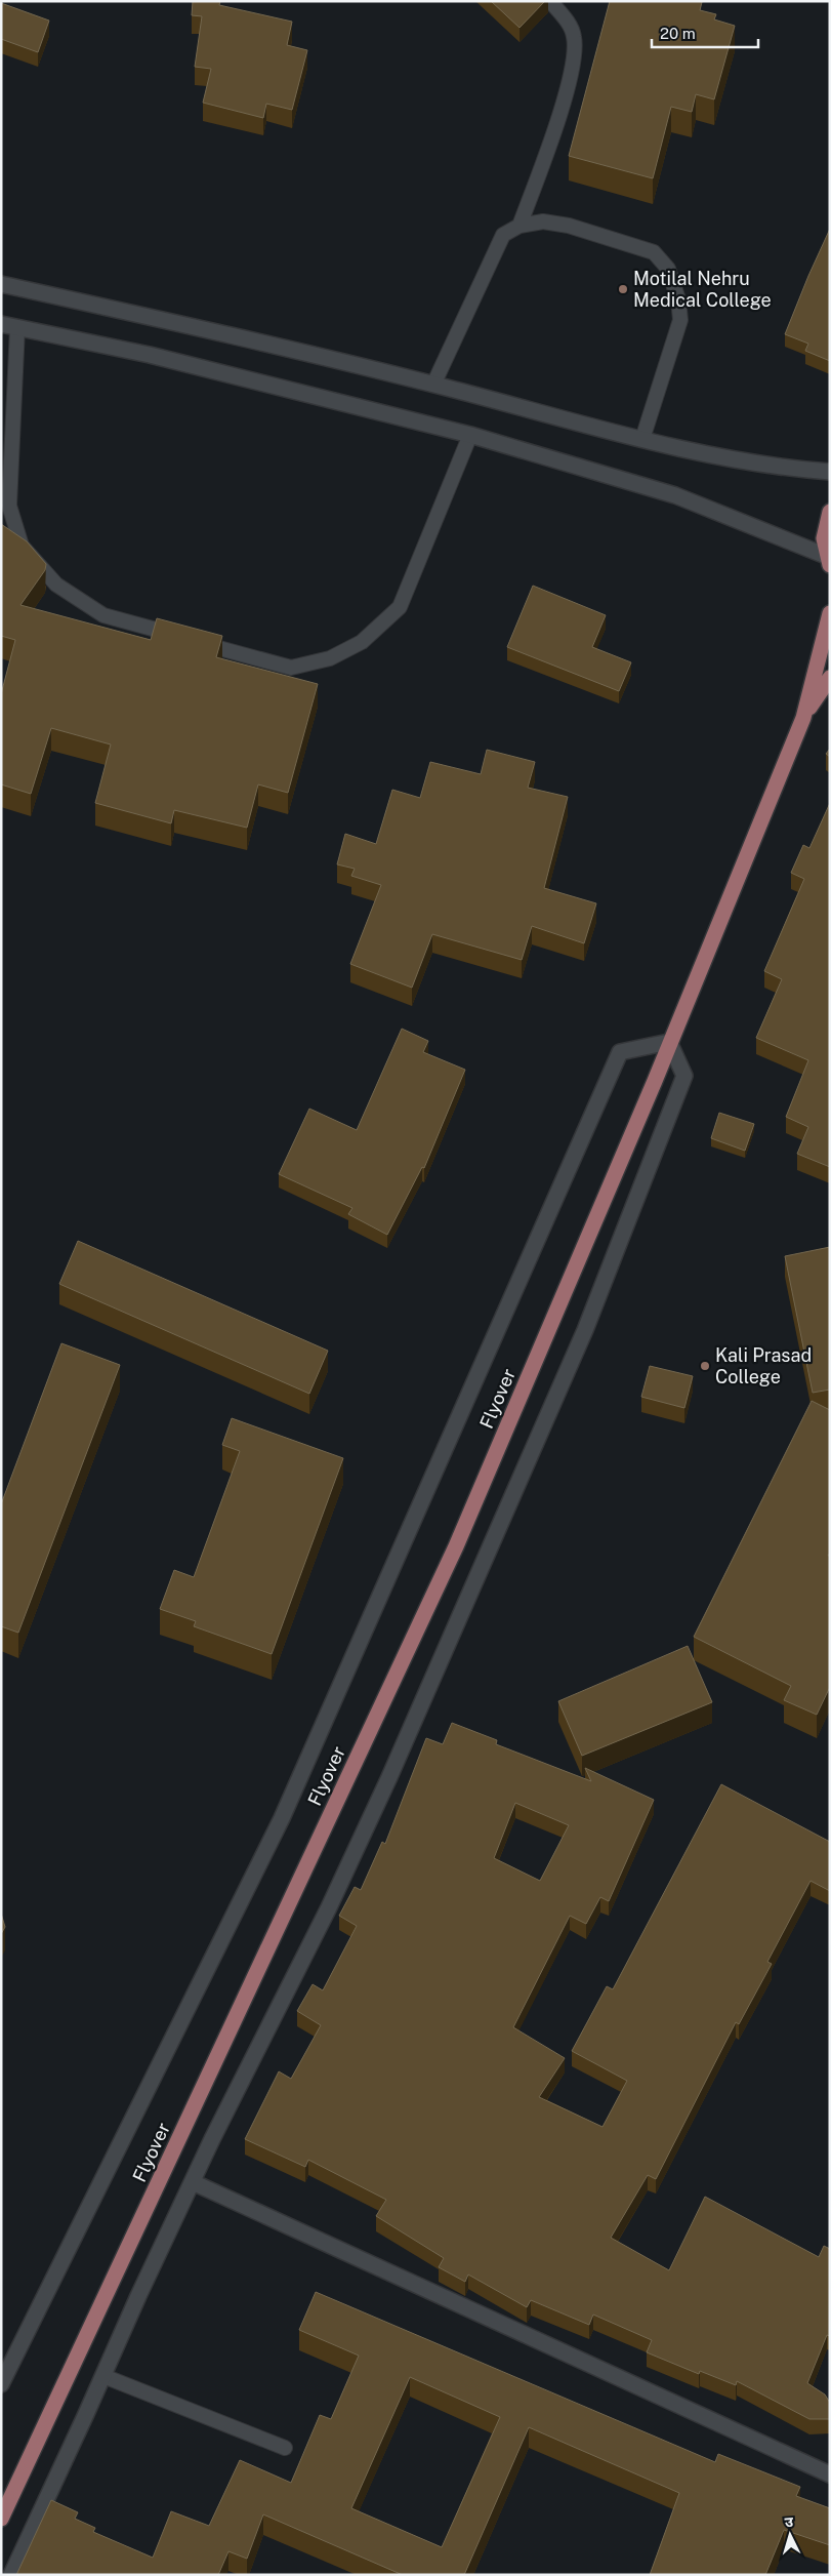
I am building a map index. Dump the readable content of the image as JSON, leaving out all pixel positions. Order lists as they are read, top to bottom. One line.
{"streets":{"main road":["Flyover"]},"places":["Motilal Nehru Medical College","Kali Prasad College"],"scale_bar":"20 m","north":"top"}
